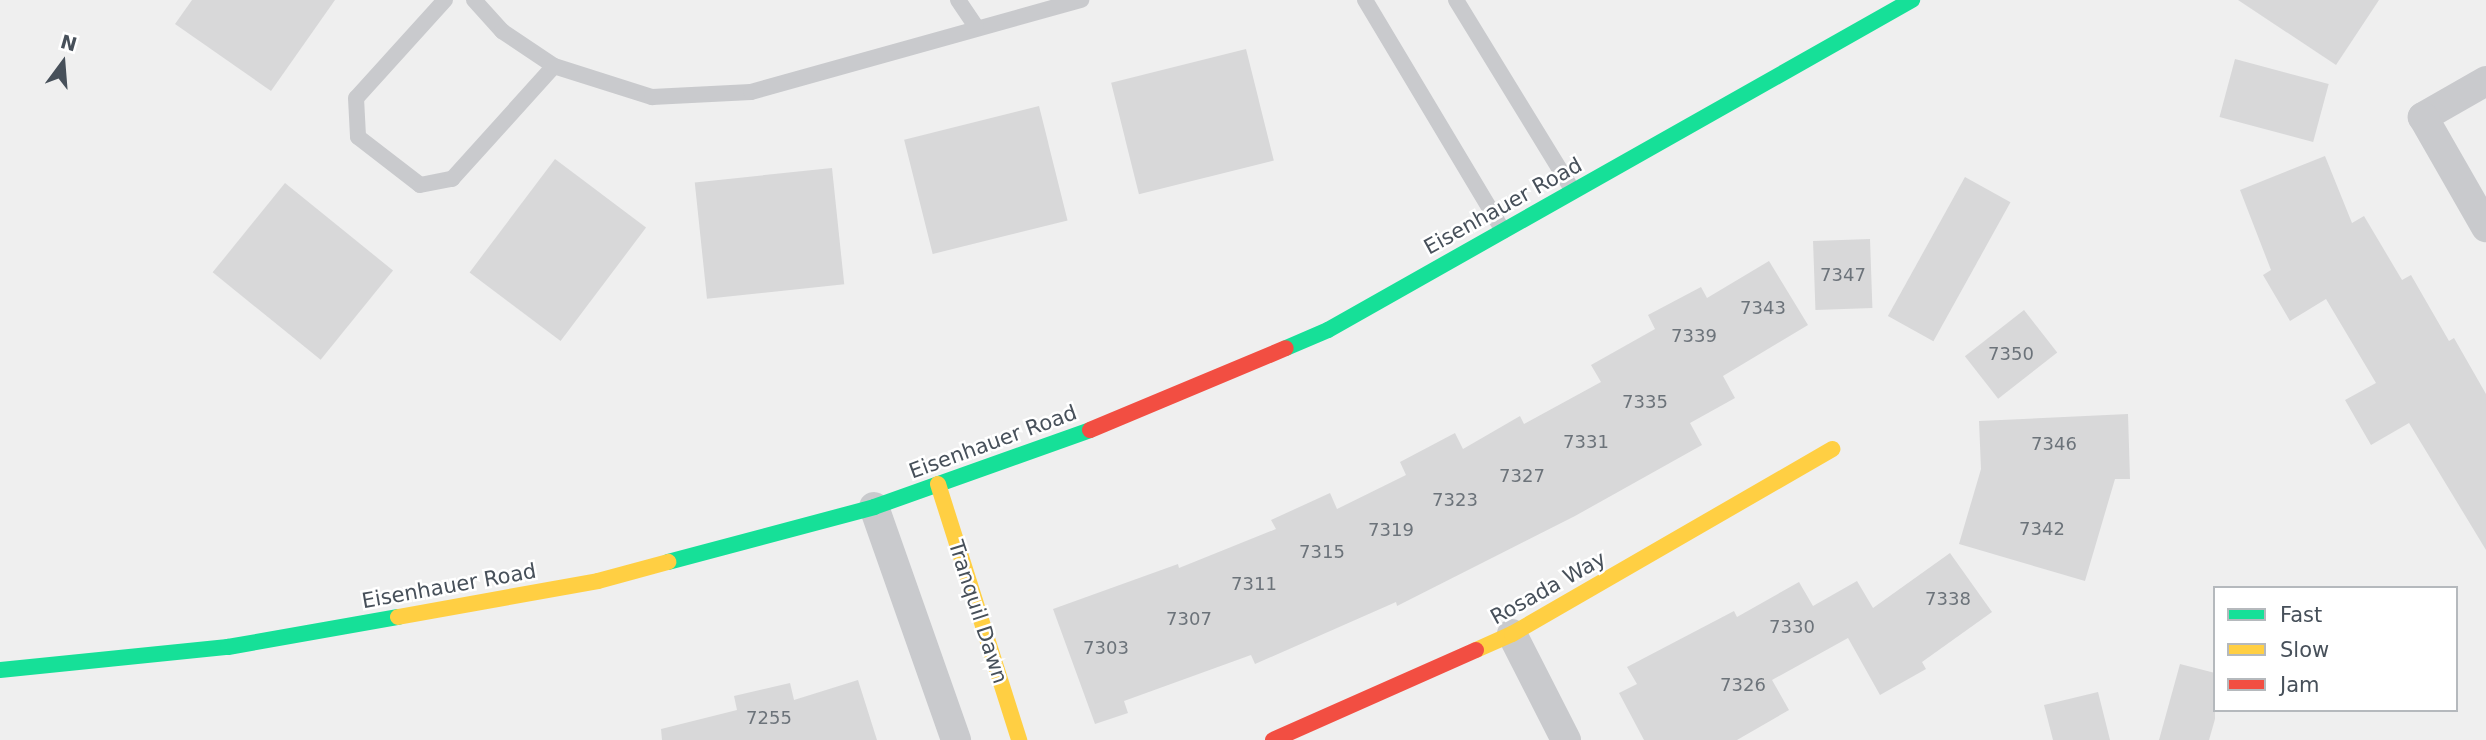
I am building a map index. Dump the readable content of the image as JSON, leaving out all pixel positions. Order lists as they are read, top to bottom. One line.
{"streets":{"main road":["Eisenhauer Road","Rosada Way","Tranquil Dawn"]},"crossings":[["Eisenhauer Road","Tranquil Dawn"]],"house_numbers":["7347","7343","7339","7350","7335","7331","7346","7327","7323","7342","7319","7315","7311","7338","7307","7330","7303","7326","7255"],"legend":["Fast","Slow","Jam"],"north":"top"}
